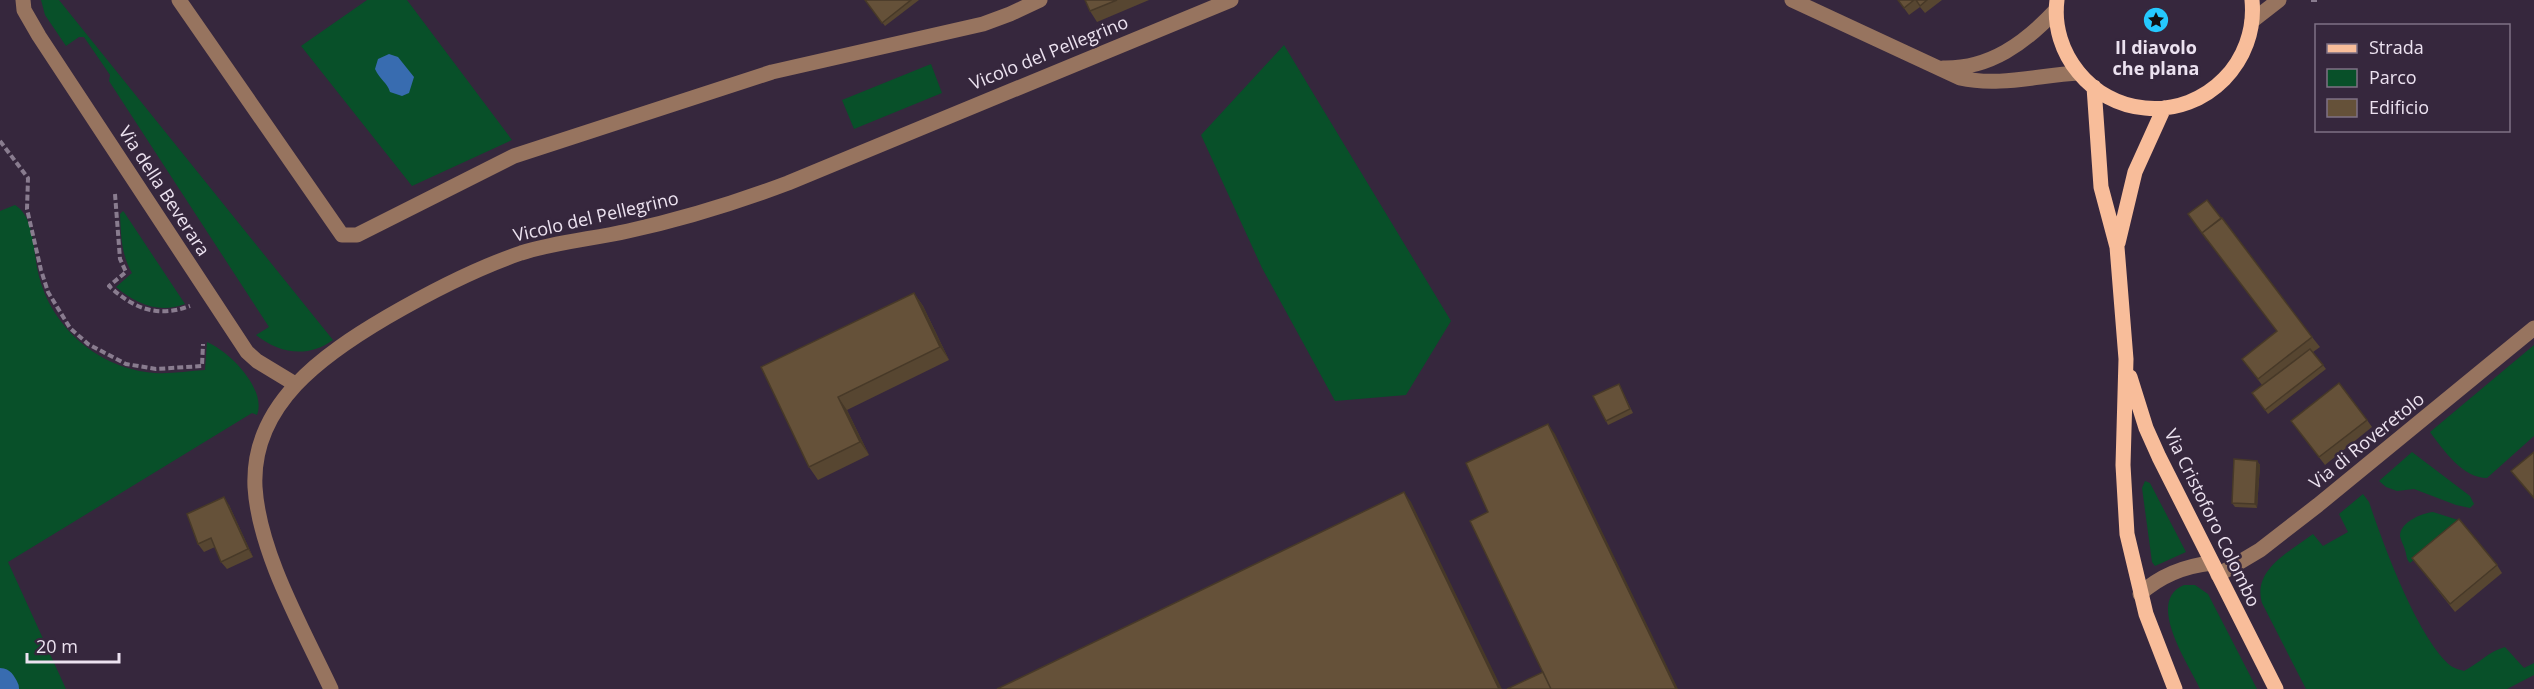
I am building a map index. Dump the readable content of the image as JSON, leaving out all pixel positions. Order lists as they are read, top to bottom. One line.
{"streets":{"main road":["Via Cristoforo Colombo"],"street":["Vicolo del Pellegrino","Via della Beverara","Via di Roveretolo"]},"crossings":[["Vicolo del Pellegrino","Via della Beverara"],["Via di Roveretolo","Via Cristoforo Colombo"]],"places":{"place":["Il diavolo che plana"]},"legend":["Strada","Parco","Edificio"],"scale_bar":"20 m"}
